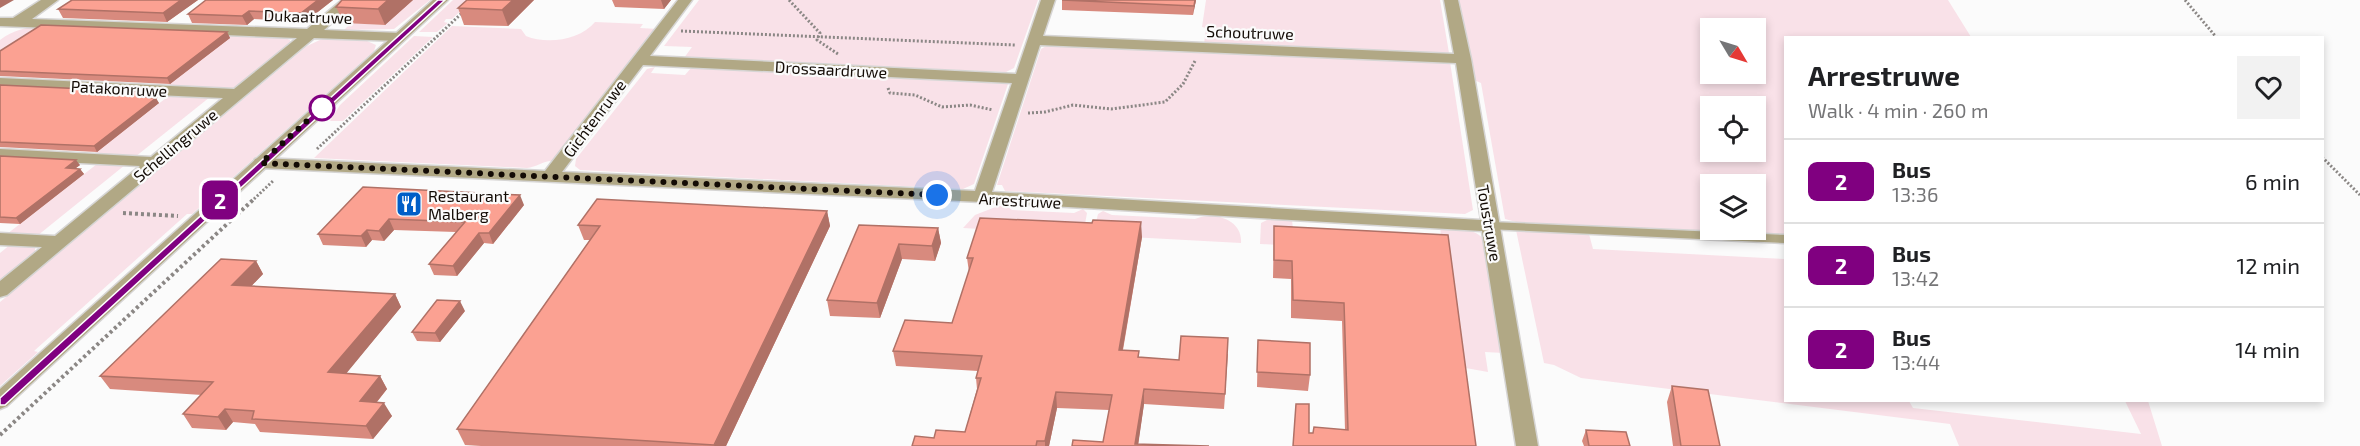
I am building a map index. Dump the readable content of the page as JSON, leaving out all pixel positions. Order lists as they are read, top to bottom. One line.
{"streets":{"street":["Dukaatruwe","Schoutruwe","Drossaardruwe","Patakonruwe","Gichtenruwe","Schellingruwe","Arrestruwe","Toustruwe"]},"crossings":[["Dukaatruwe","Schellingruwe"],["Schoutruwe","Toustruwe"],["Drossaardruwe","Gichtenruwe"],["Patakonruwe","Schellingruwe"],["Gichtenruwe","Arrestruwe"],["Arrestruwe","Toustruwe"]],"places":{"restaurant":["Restaurant Malberg"]},"lines":["bus line 2"],"north":"bottom right","page":{"on_map":"2","heading":["Arrestruwe","Walk · 4 min · 260 m"],"list":[{"mark":"2","name":"Bus","note":"13:36","value":"6 min"},{"mark":"2","name":"Bus","note":"13:42","value":"12 min"},{"mark":"2","name":"Bus","note":"13:44","value":"14 min"}]}}
